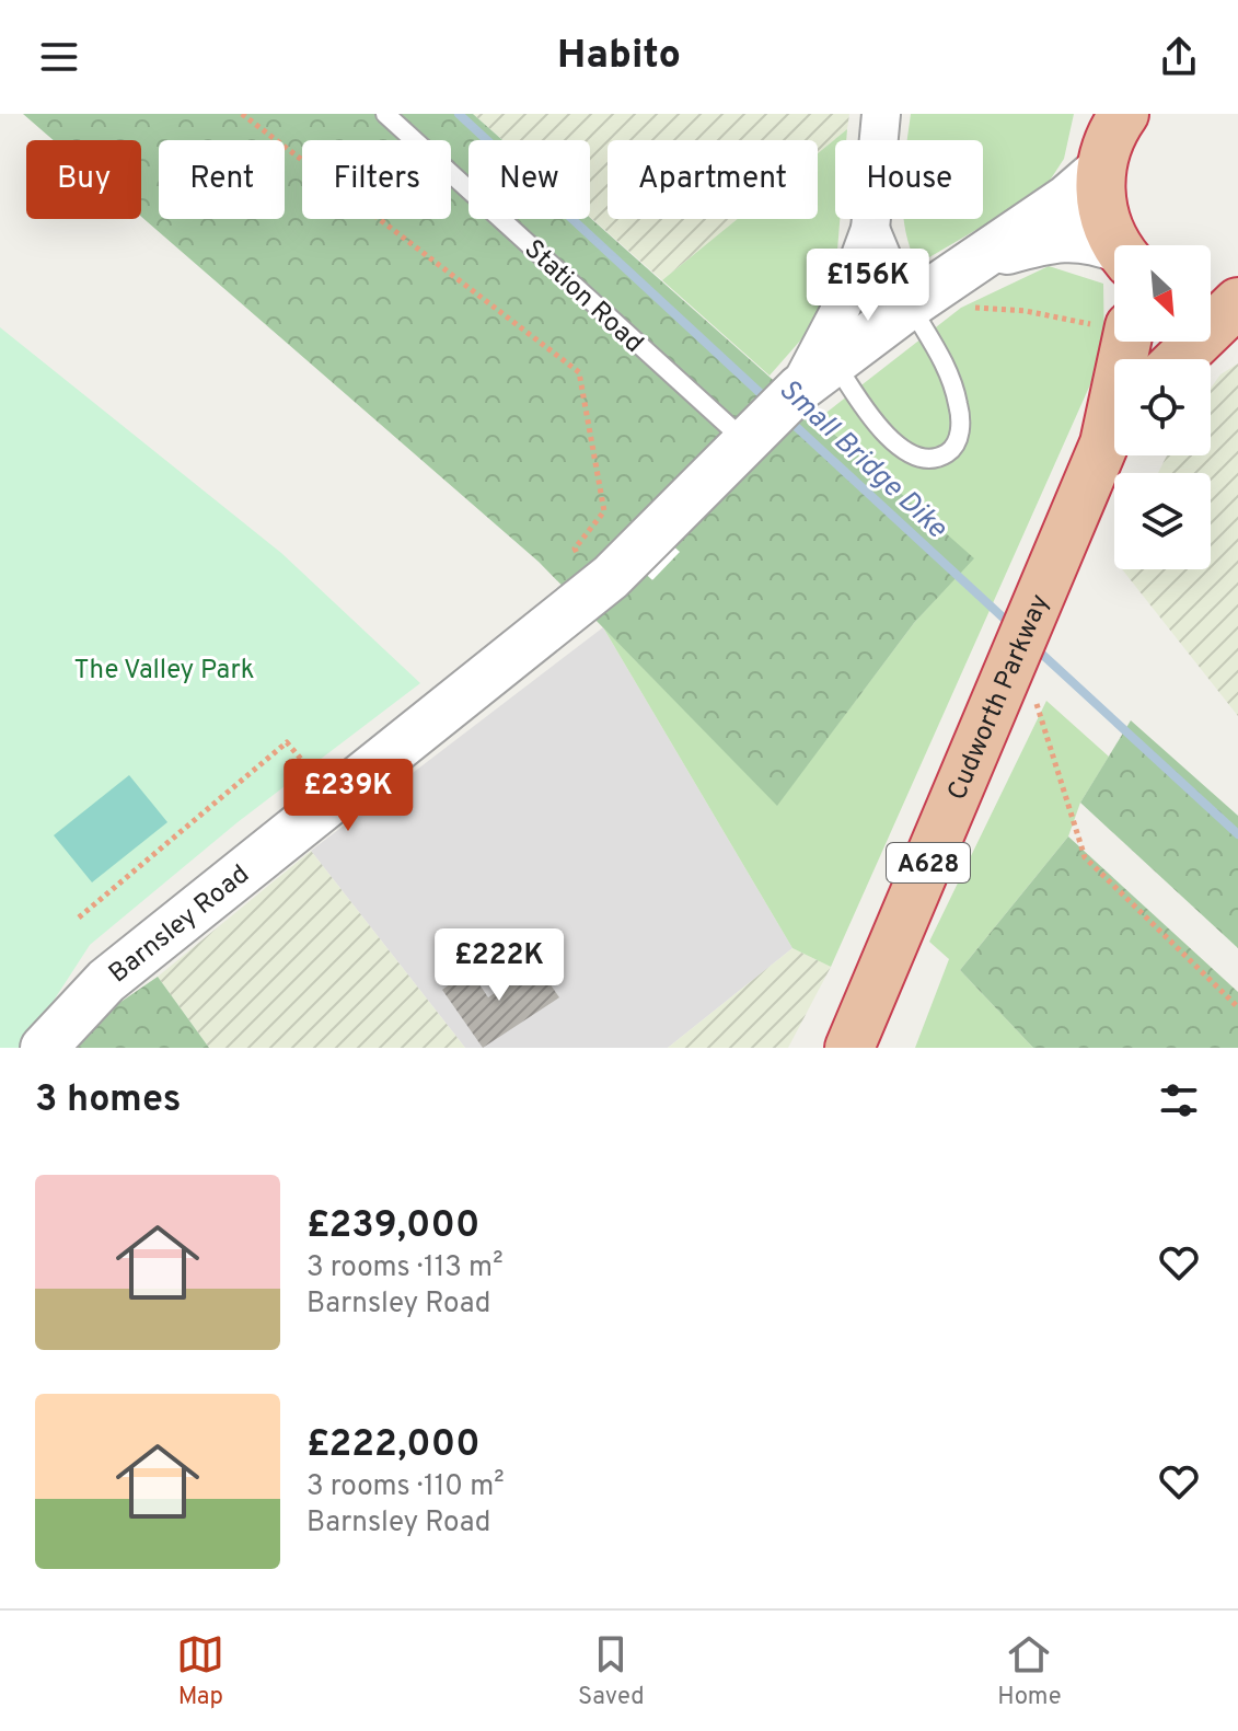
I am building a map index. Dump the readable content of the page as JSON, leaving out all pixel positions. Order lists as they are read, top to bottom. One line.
{"streets":{"highway":["Cudworth Parkway","A628"],"street":["Barnsley Road"],"lane":["Station Road"]},"crossings":[["Station Road","Barnsley Road"]],"water":["Small Bridge Dike"],"parks":["The Valley Park"],"north":"bottom right","page":{"header":"Habito","chip":["Buy","Rent","Filters","New","Apartment","House"],"price":["£156K","£239K","£222K"],"heading":"3 homes","list":[{"name":"£239,000","note":"3 rooms · 113 m² · Barnsley Road"},{"name":"£222,000","note":"3 rooms · 110 m² · Barnsley Road"}],"tabs":["Map","Saved","Home"]}}
